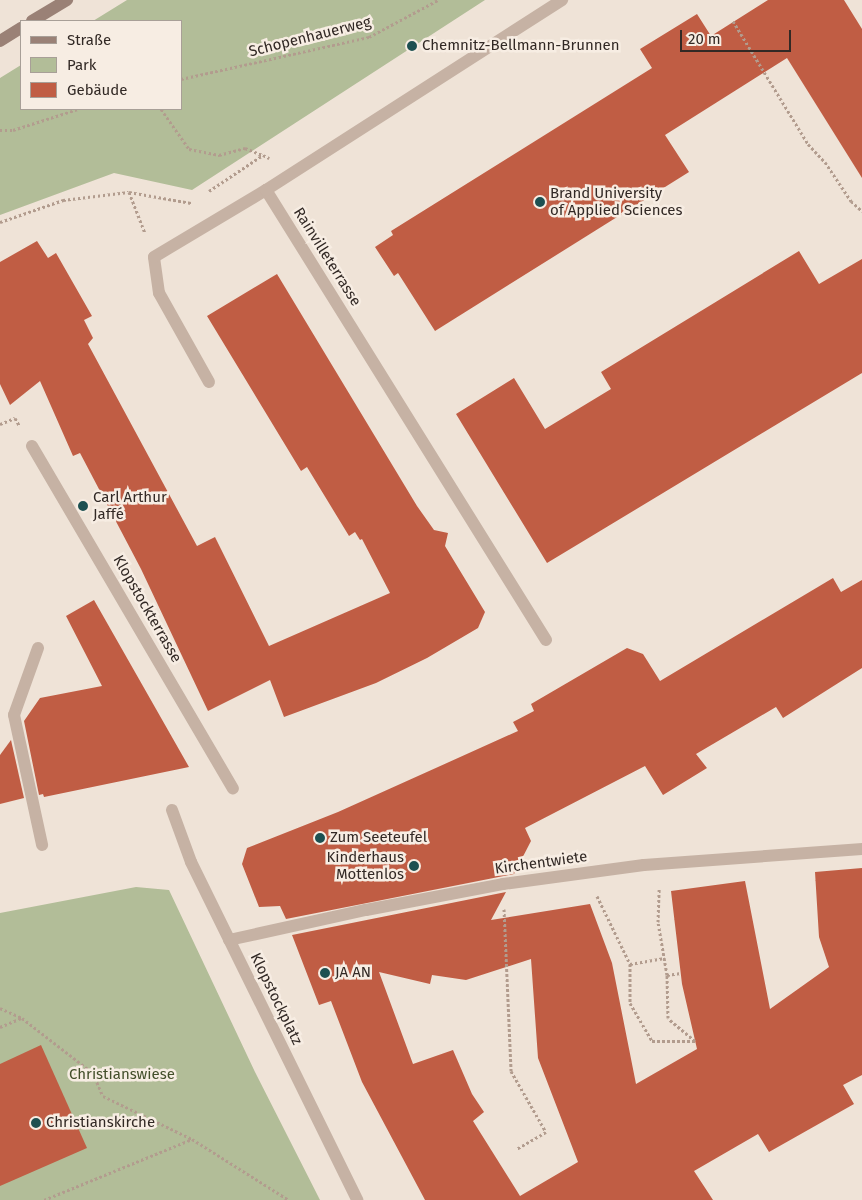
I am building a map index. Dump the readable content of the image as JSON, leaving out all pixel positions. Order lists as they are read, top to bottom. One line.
{"streets":{"street":["Rainvilleterrasse","Klopstockterrasse","Kirchentwiete","Klopstockplatz"],"path":["Schopenhauerweg"]},"crossings":[["Kirchentwiete","Klopstockplatz"]],"parks":["Christianswiese"],"places":["Chemnitz-Bellmann-Brunnen","Brand University of Applied Sciences","Carl Arthur Jaffé","Zum Seeteufel","Kinderhaus Mottenlos","JA AN","Christianskirche"],"legend":["Straße","Park","Gebäude"],"scale_bar":"20 m"}
